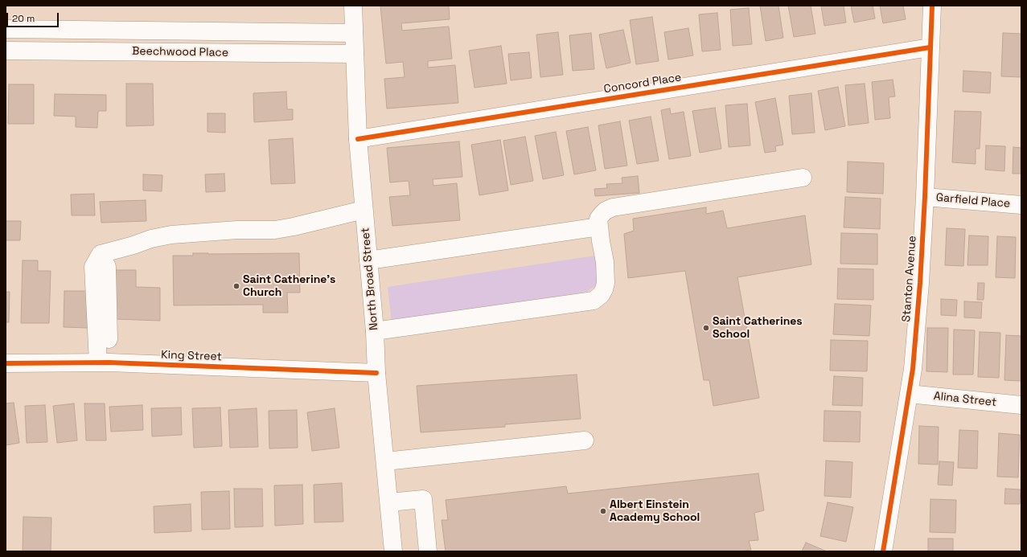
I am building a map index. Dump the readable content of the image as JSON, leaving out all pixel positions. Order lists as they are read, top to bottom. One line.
{"streets":{"street":["Beechwood Place","Concord Place","Garfield Place","North Broad Street","Stanton Avenue","King Street","Alina Street"]},"crossings":[["Beechwood Place","North Broad Street"],["Concord Place","North Broad Street"],["Concord Place","Stanton Avenue"],["Garfield Place","Stanton Avenue"],["North Broad Street","King Street"],["Stanton Avenue","Alina Street"]],"places":["Saint Catherine's Church","Saint Catherines School","Albert Einstein Academy School"],"scale_bar":"20 m"}
